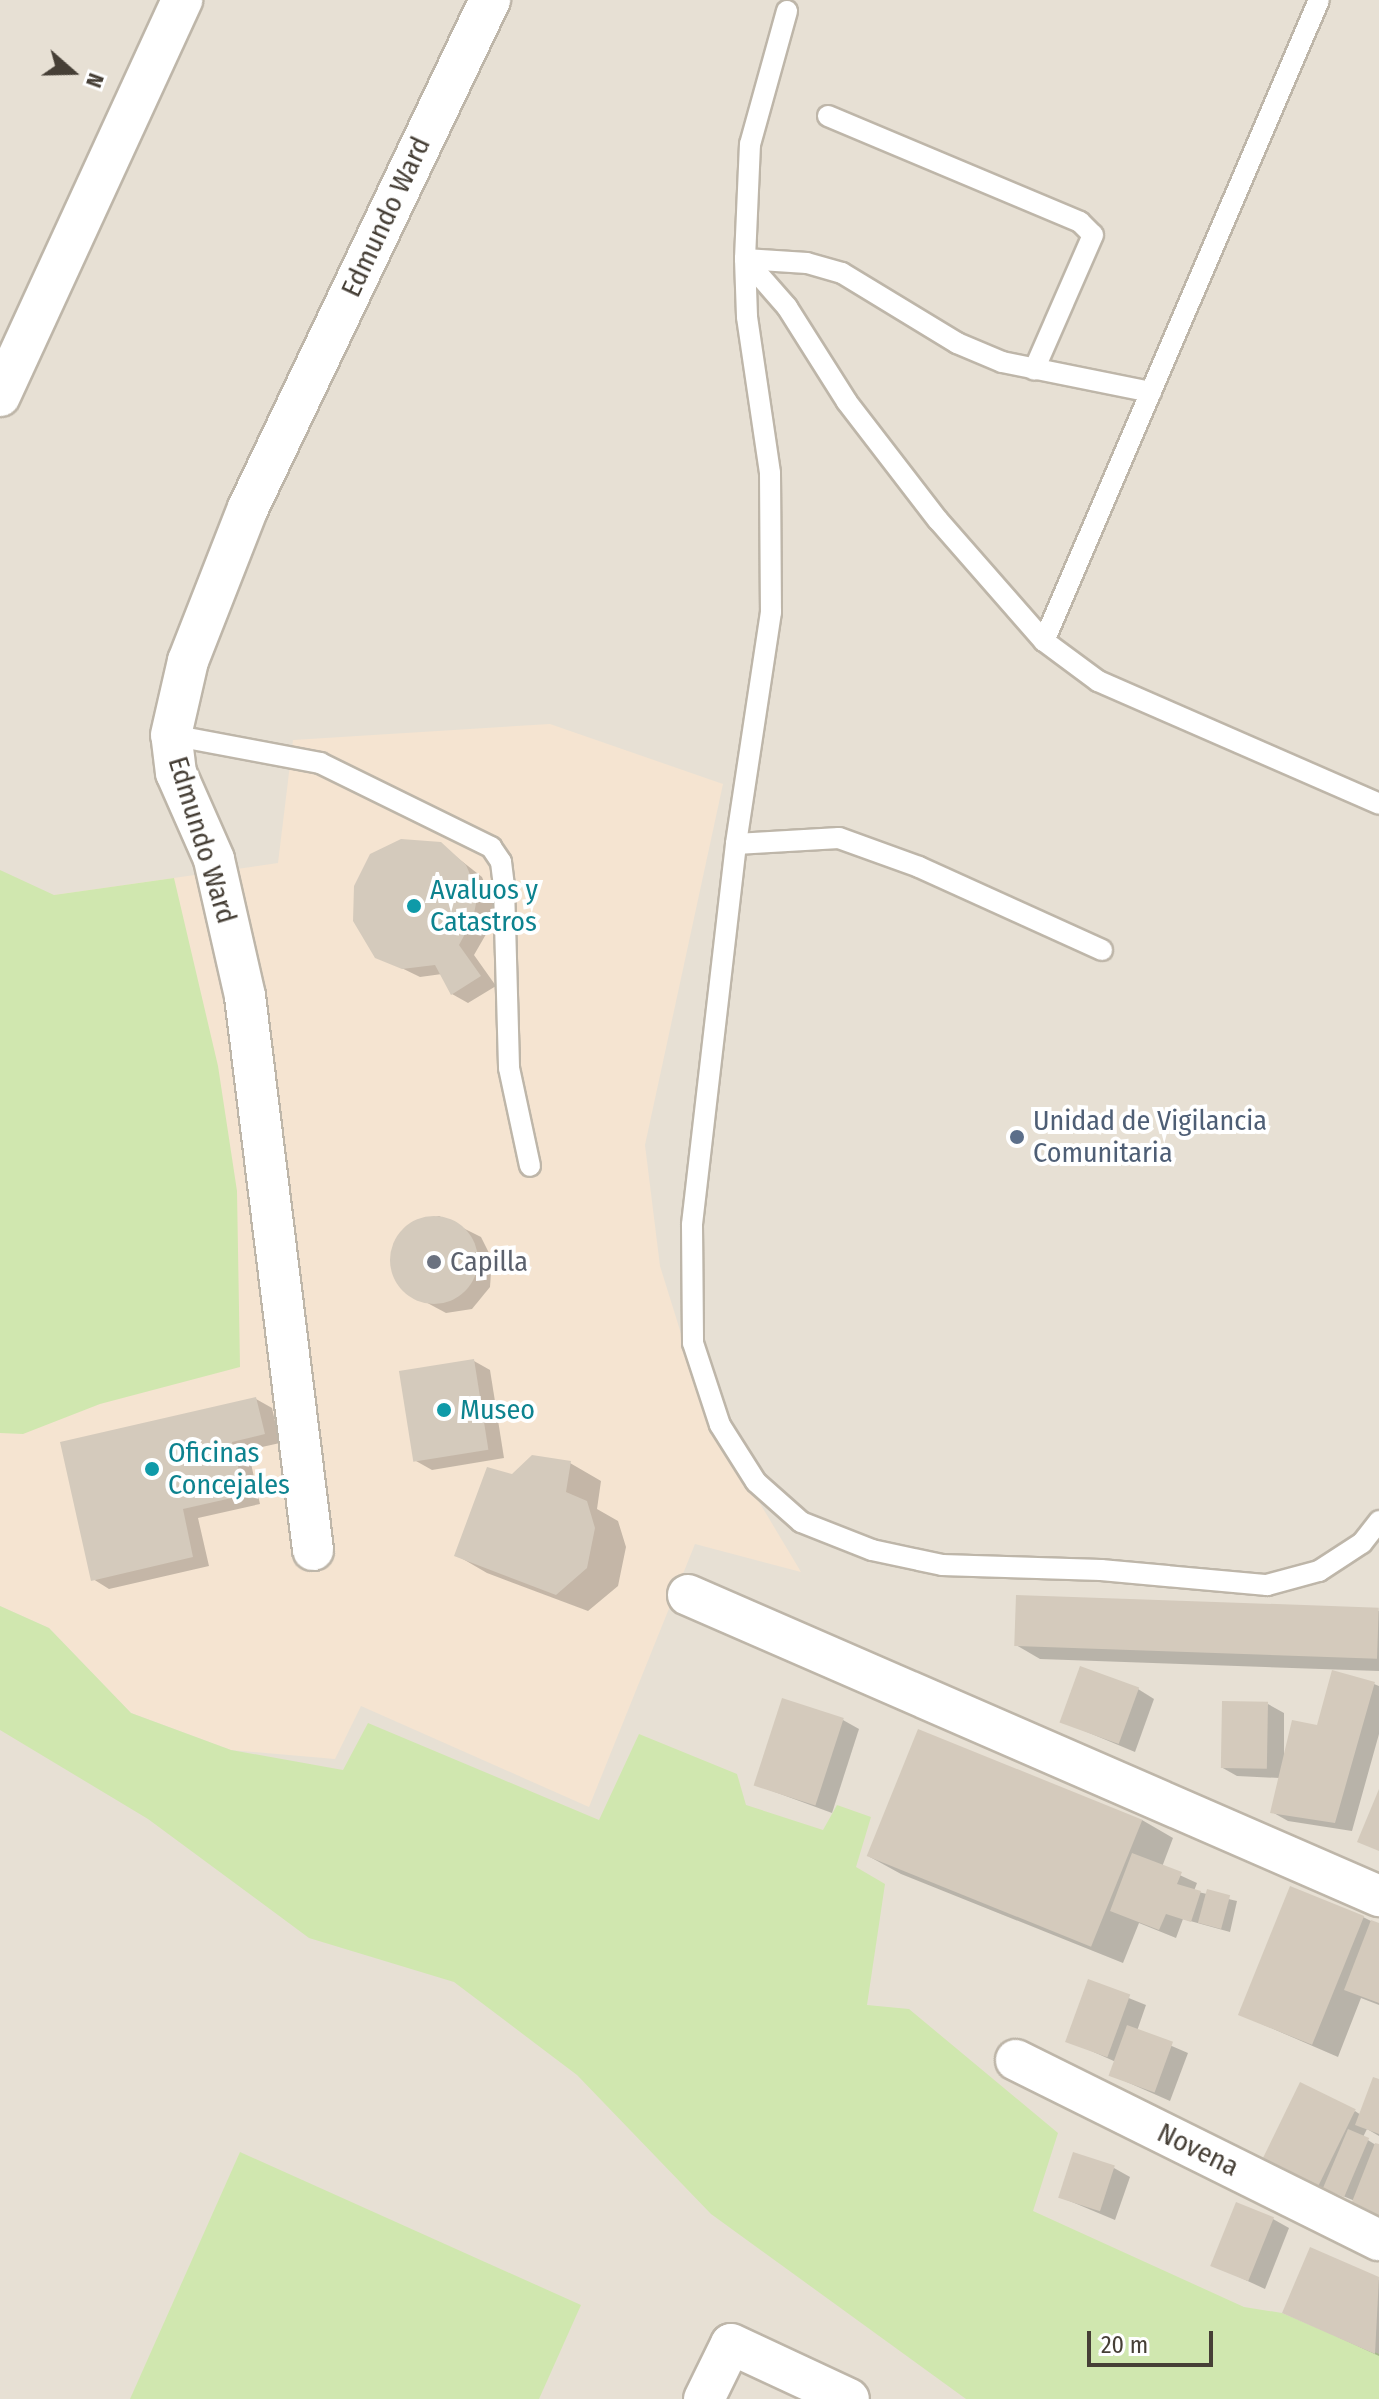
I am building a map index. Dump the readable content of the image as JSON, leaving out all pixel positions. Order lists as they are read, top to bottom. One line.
{"streets":{"street":["Edmundo Ward","Novena"]},"places":["Avaluos y Catastros","Unidad de Vigilancia Comunitaria","Capilla","Museo","Oficinas Concejales"],"scale_bar":"20 m","north":"right"}
